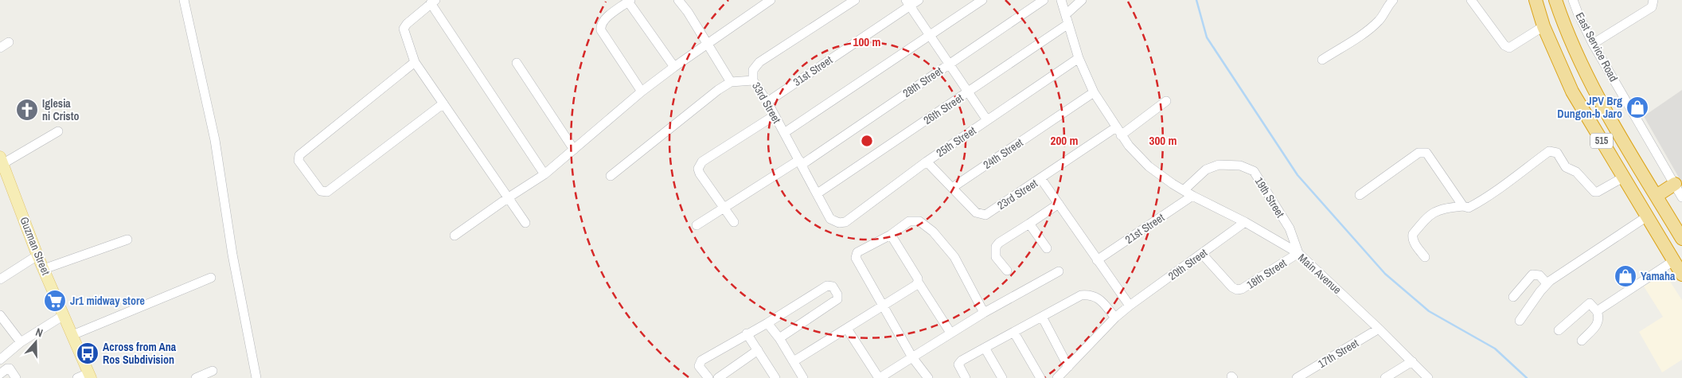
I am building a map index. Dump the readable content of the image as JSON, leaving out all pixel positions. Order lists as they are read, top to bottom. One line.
{"streets":{"highway":["515"],"main road":["Guzman Street"],"street":["East Service Road","31st Street","28th Street","33rd Street","26th Street","25th Street","24th Street","23rd Street","19th Street","21st Street","20th Street","18th Street","Main Avenue","17th Street"]},"crossings":[["31st Street","33rd Street"],["28th Street","33rd Street"],["33rd Street","26th Street"],["33rd Street","25th Street"],["26th Street","Main Avenue"],["25th Street","23rd Street"],["25th Street","Main Avenue"],["24th Street","23rd Street"],["24th Street","Main Avenue"],["23rd Street","Main Avenue"],["19th Street","18th Street"],["19th Street","Main Avenue"],["21st Street","Main Avenue"],["20th Street","18th Street"],["20th Street","Main Avenue"],["18th Street","Main Avenue"],["Main Avenue","17th Street"]],"places":{"shop":["JPV Brg Dungon-b Jaro","Yamaha"],"church":["Iglesia ni Cristo"],"supermarket":["Jr1 midway store"],"bus stop":["Across from Ana Ros Subdivision"]},"north":"top","rings":["100 m","200 m","300 m"]}
